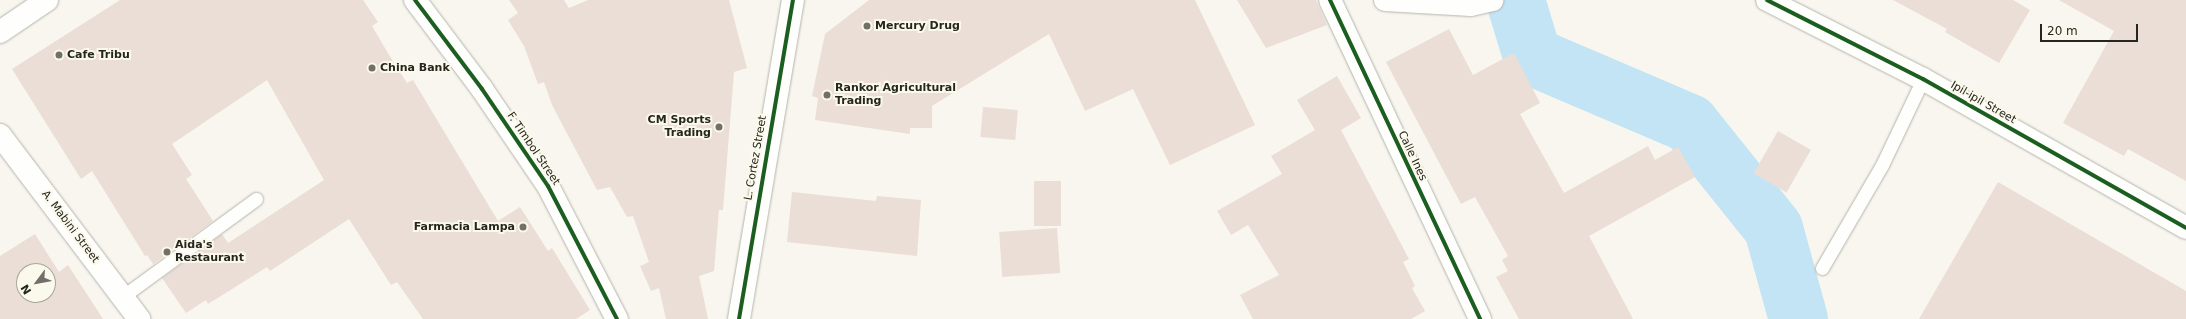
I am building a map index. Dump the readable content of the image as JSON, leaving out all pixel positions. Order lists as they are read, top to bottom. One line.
{"streets":{"street":["Ipil-ipil Street","F. Timbol Street","Calle Ines","L. Cortez Street","A. Mabini Street"]},"places":["Mercury Drug","Cafe Tribu","China Bank","Rankor Agricultural Trading","CM Sports Trading","Farmacia Lampa","Aida's Restaurant"],"scale_bar":"20 m","north":"bottom left"}
